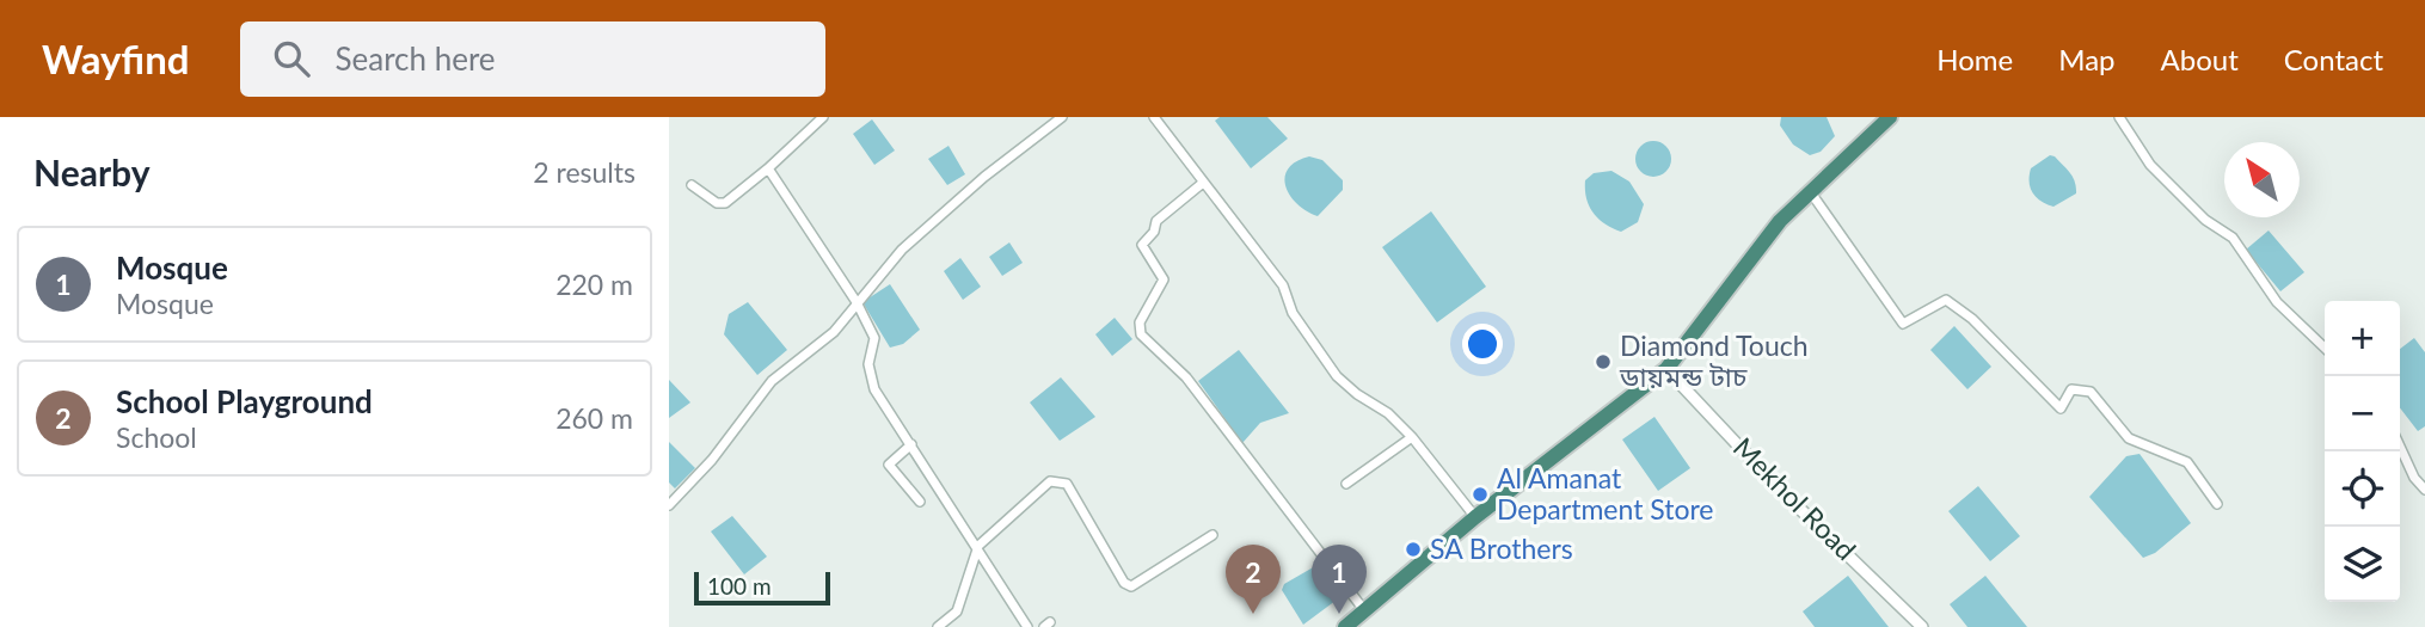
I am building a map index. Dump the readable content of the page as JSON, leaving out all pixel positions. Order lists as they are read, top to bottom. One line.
{"streets":{"street":["Mekhol Road"]},"places":["Diamond Touch ডায়মন্ড টাচ","Al Amanat Department Store","SA Brothers"],"scale_bar":"100 m","north":"top left","page":{"header":"Wayfind","search":"Search here","nav":["Home","Map","About","Contact"],"heading":["Nearby","2 results"],"list":[{"mark":"1","name":"Mosque","note":"Mosque","value":"220 m"},{"mark":"2","name":"School Playground","note":"School","value":"260 m"}],"map_buttons":["+","−"],"pins":["1","2"],"scale":"100 m"}}
